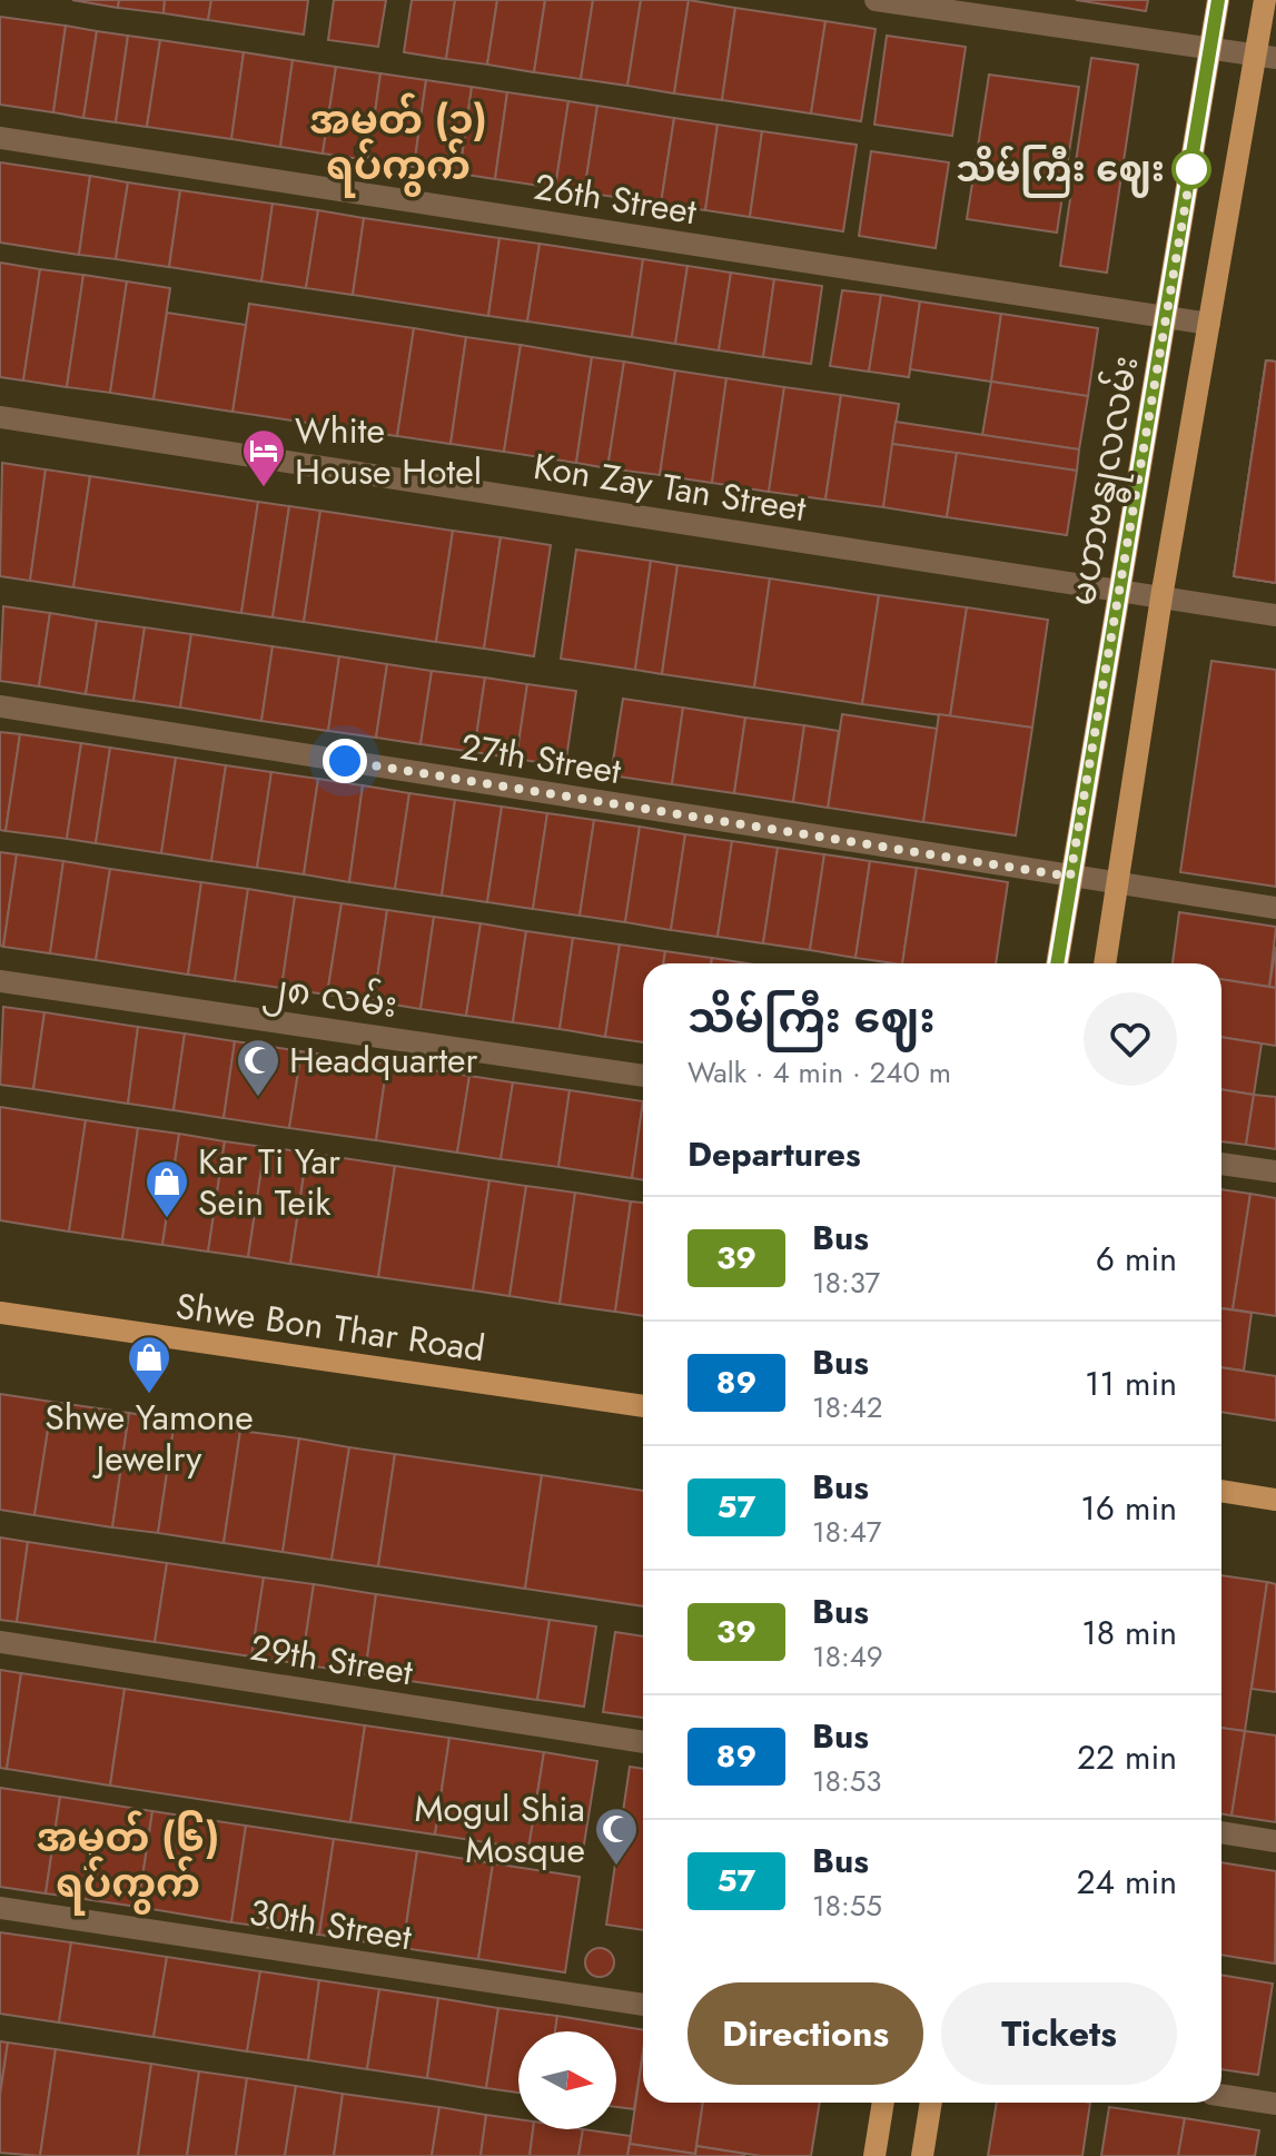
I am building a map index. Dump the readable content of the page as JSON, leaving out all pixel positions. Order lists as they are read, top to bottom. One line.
{"streets":{"main road":["မဟာဗန္ဓုလလမ်း","Shwe Bon Thar Road"],"street":["26th Street","Kon Zay Tan Street","27th Street","၂၈ လမ်း","29th Street","30th Street"]},"crossings":[["26th Street","မဟာဗန္ဓုလလမ်း"],["မဟာဗန္ဓုလလမ်း","Kon Zay Tan Street"],["မဟာဗန္ဓုလလမ်း","27th Street"]],"districts":["အမှတ် (၁) ရပ်ကွက်","အမှတ် (၆) ရပ်ကွက်"],"places":{"other":["သိမ်ကြီး ဈေး"],"hotel":["White House Hotel"],"mosque":["Headquarter","Mogul Shia Mosque"],"shop":["Kar Ti Yar Sein Teik","Shwe Yamone Jewelry"]},"lines":["bus line 39"],"north":"right","page":{"heading":[["သိမ်ကြီး ဈေး","Walk · 4 min · 240 m"],"Departures"],"list":[{"mark":"39","name":"Bus","note":"18:37","value":"6 min"},{"mark":"89","name":"Bus","note":"18:42","value":"11 min"},{"mark":"57","name":"Bus","note":"18:47","value":"16 min"},{"mark":"39","name":"Bus","note":"18:49","value":"18 min"},{"mark":"89","name":"Bus","note":"18:53","value":"22 min"},{"mark":"57","name":"Bus","note":"18:55","value":"24 min"}],"buttons":["Directions","Tickets"]}}
